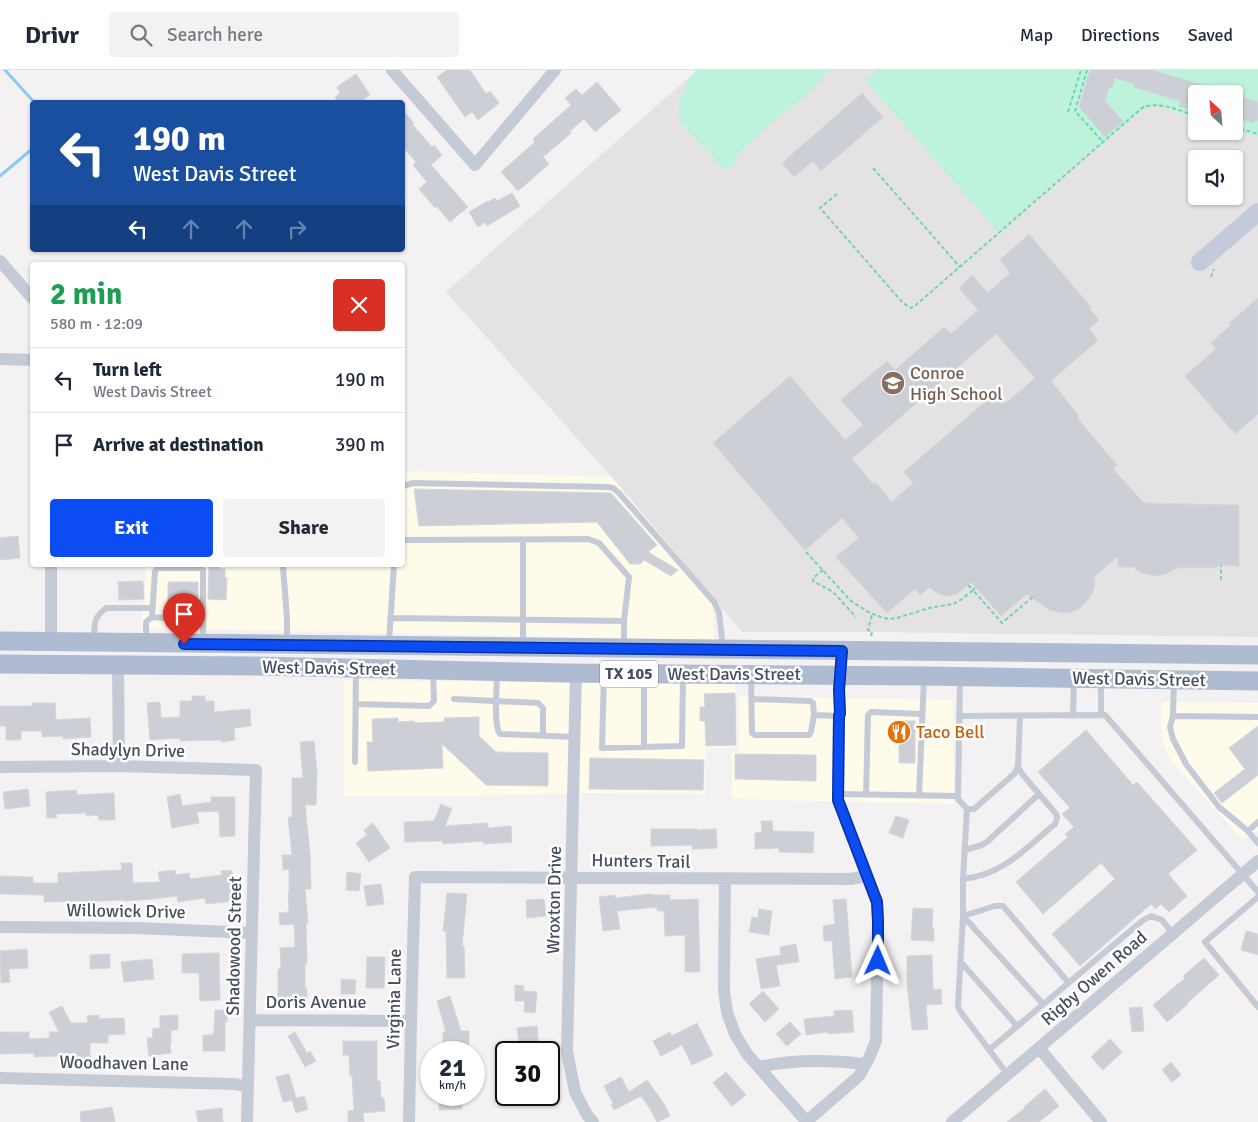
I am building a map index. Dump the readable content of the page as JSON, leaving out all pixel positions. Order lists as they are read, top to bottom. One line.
{"streets":{"main road":["West Davis Street","TX 105"],"street":["Shadylyn Drive","Hunters Trail","Wroxton Drive","Willowick Drive","Shadowood Street","Rigby Owen Road","Virginia Lane","Doris Avenue","Woodhaven Lane"]},"crossings":[["West Davis Street","Wroxton Drive"],["Shadylyn Drive","Shadowood Street"],["Hunters Trail","Wroxton Drive"],["Hunters Trail","Virginia Lane"],["Willowick Drive","Shadowood Street"],["Shadowood Street","Doris Avenue"],["Shadowood Street","Woodhaven Lane"],["Virginia Lane","Doris Avenue"]],"places":{"school or university":["Conroe High School"],"restaurant":["Taco Bell"]},"north":"top left","page":{"header":"Drivr","search":"Search here","nav":["Map","Directions","Saved"],"turn":["190 m","West Davis Street"],"heading":["2 min","580 m · 12:09"],"list":[{"name":"Turn left","note":"West Davis Street","value":"190 m"},{"name":"Arrive at destination","value":"390 m"}],"buttons":["Exit","Share"],"speed":"21 km/h","limit":"30"}}
